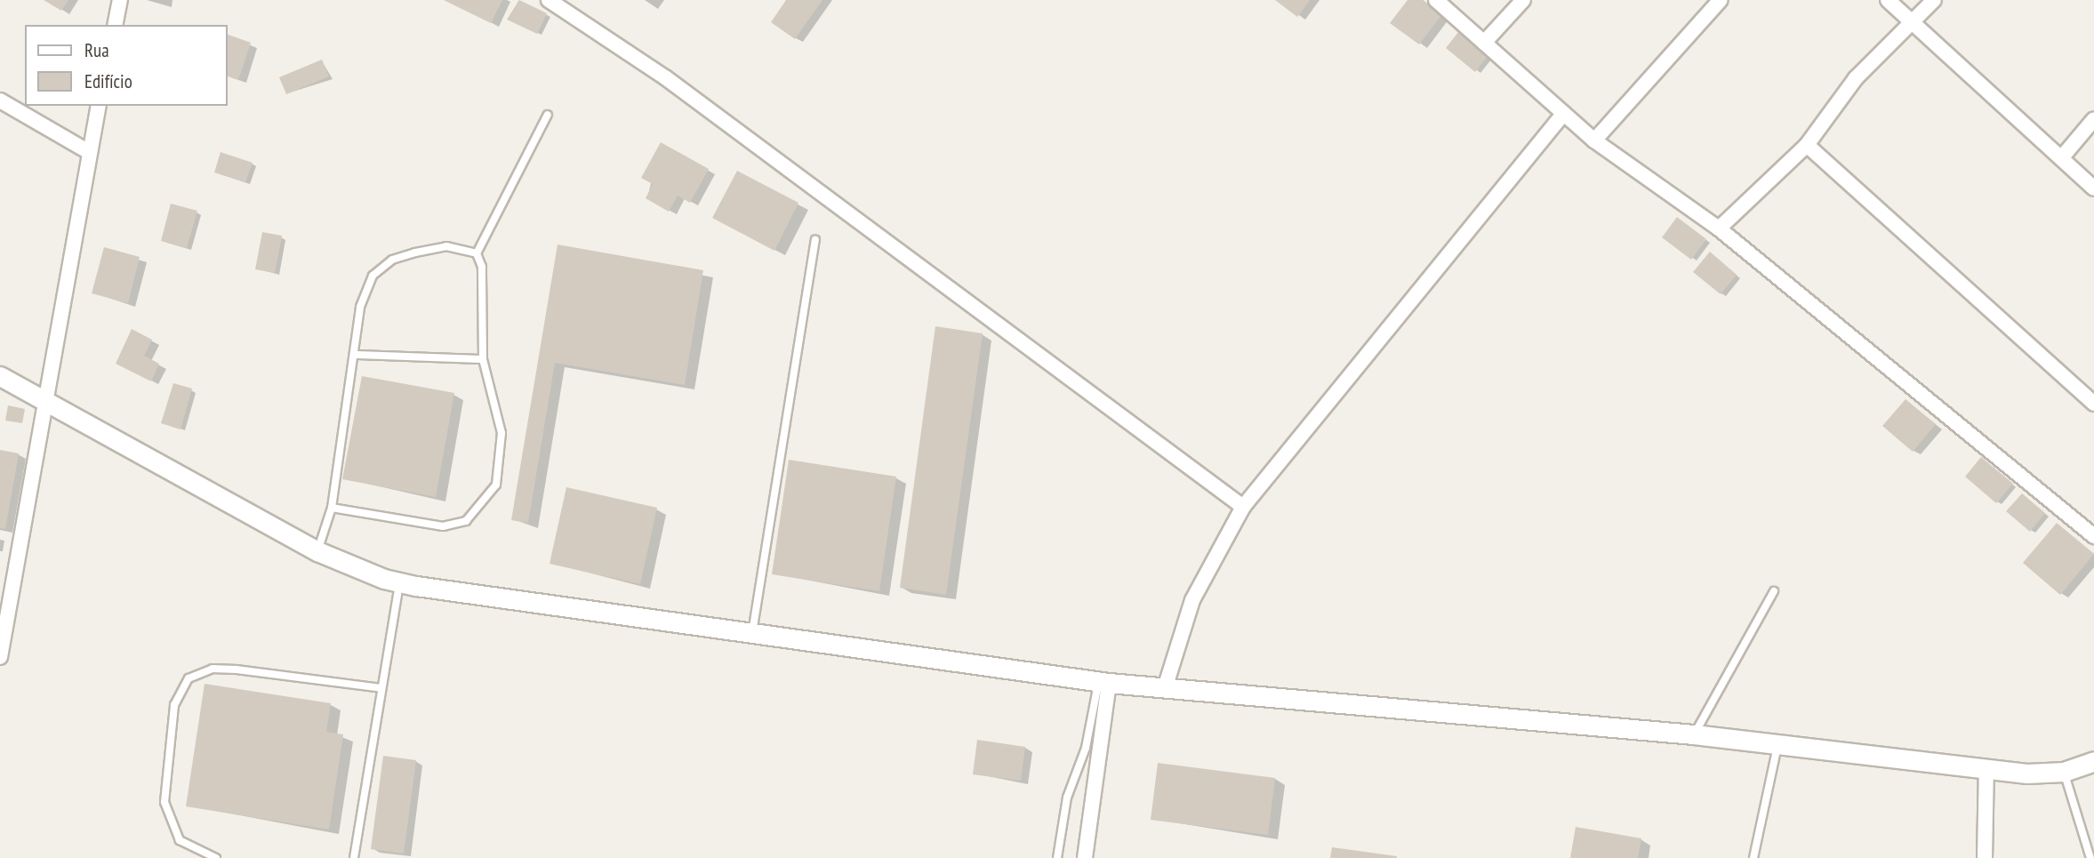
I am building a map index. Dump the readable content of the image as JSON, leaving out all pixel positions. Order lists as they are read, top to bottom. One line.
{"legend":["Rua","Edifício"]}
